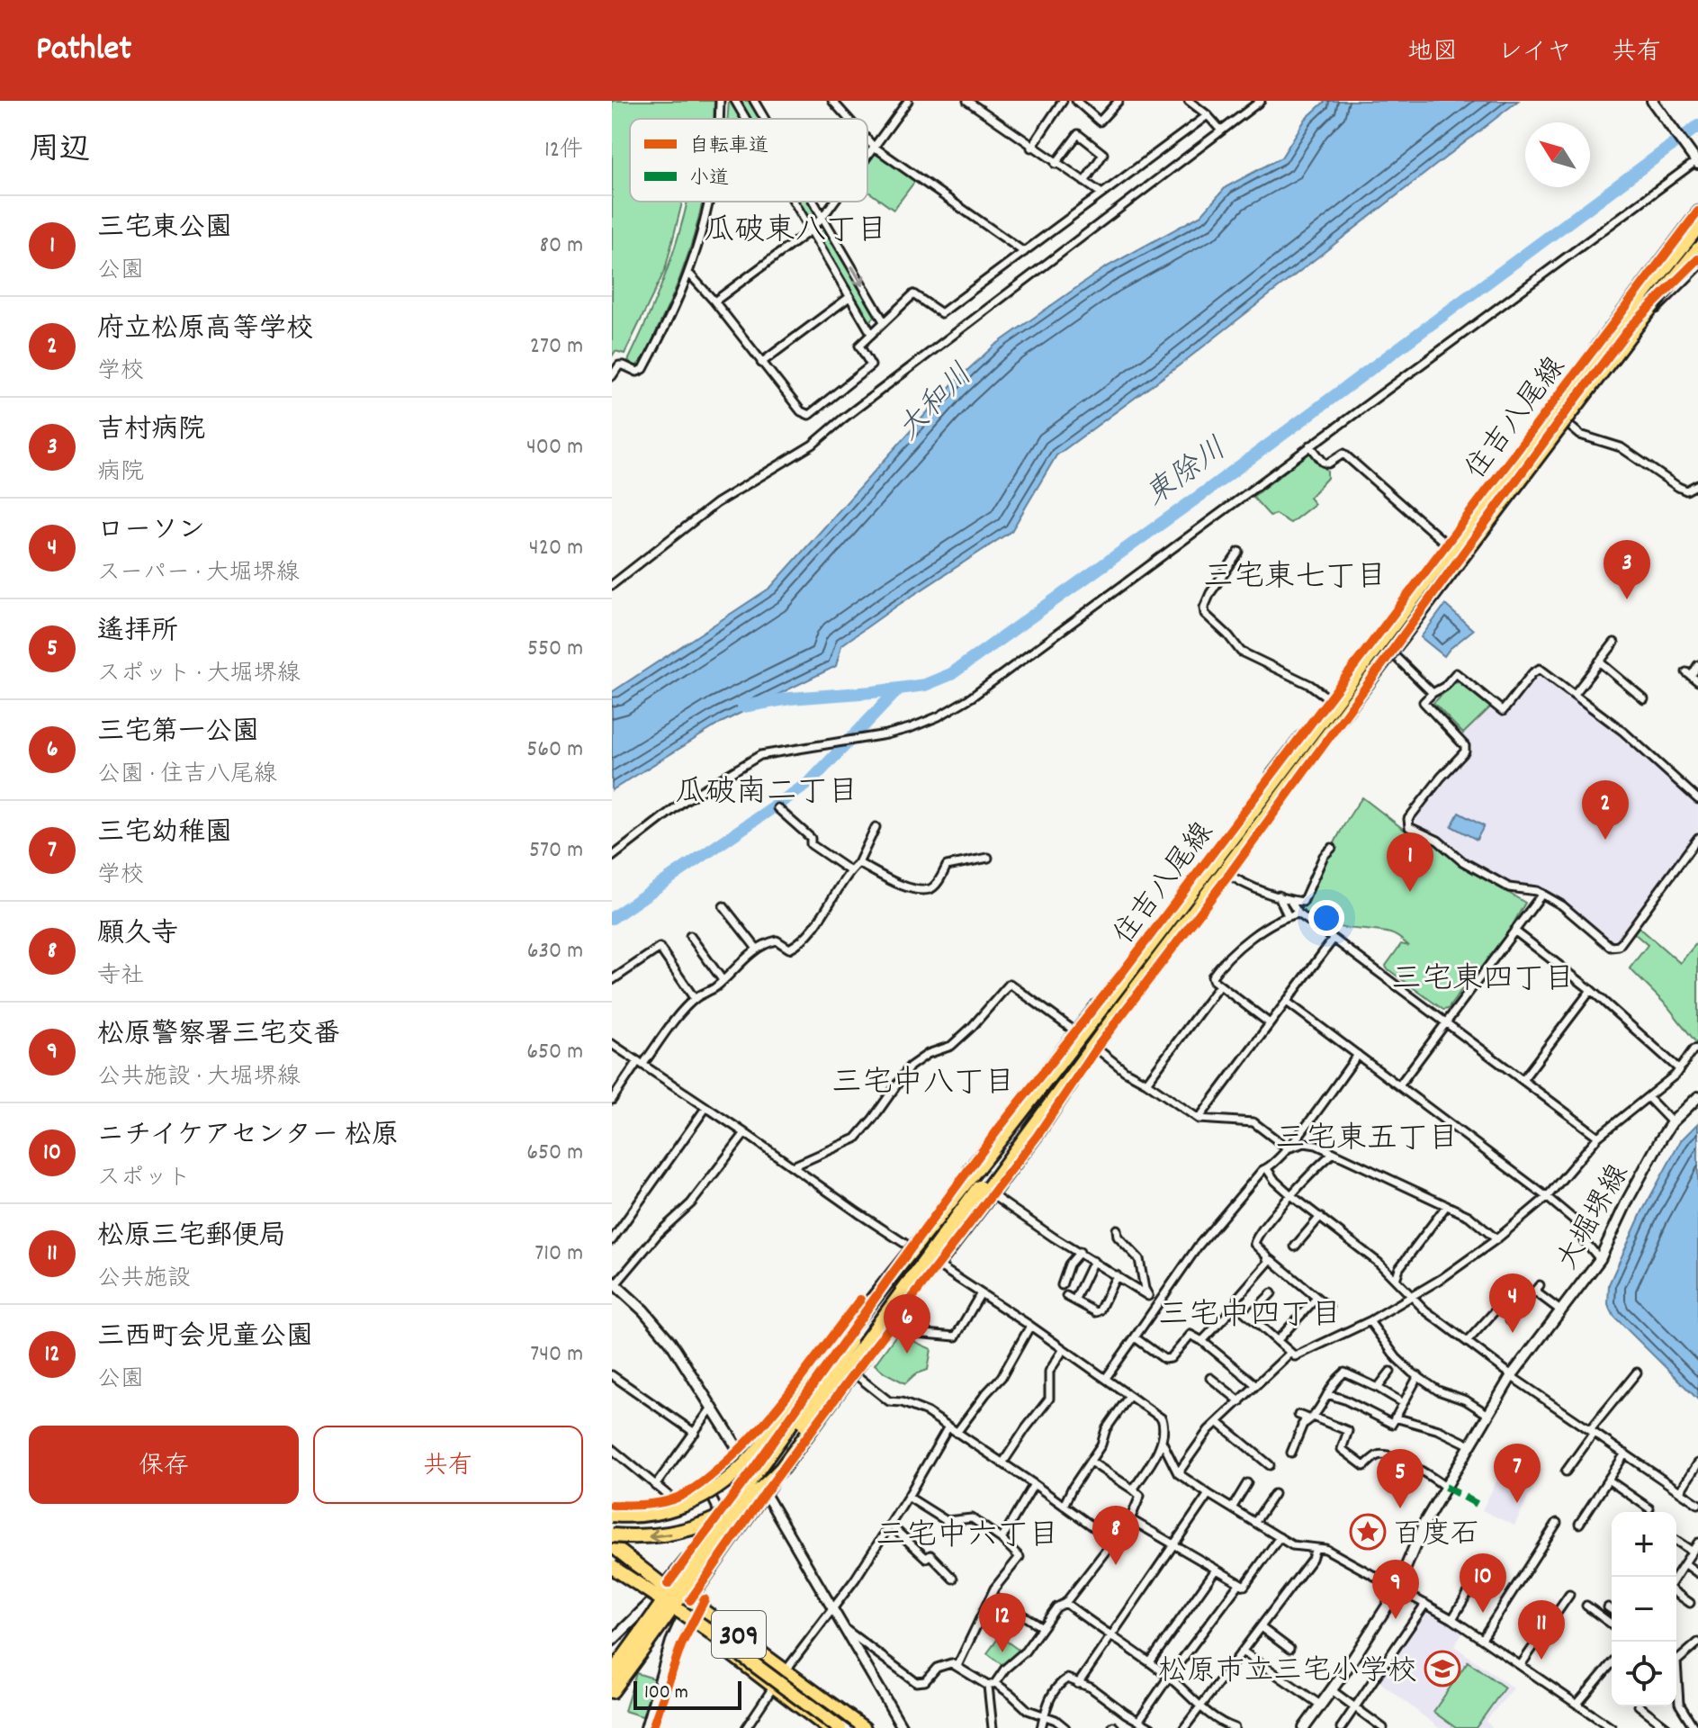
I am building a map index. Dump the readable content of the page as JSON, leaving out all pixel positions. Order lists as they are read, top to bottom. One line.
{"streets":{"highway":["309"],"main road":["住吉八尾線","大堀堺線"]},"crossings":[["住吉八尾線","309"]],"districts":["瓜破東八丁目","三宅東七丁目","瓜破南二丁目","三宅東四丁目","三宅中八丁目","三宅東五丁目","三宅中四丁目","三宅中六丁目"],"water":["大和川","東除川"],"places":{"place":["百度石"],"school or university":["松原市立三宅小学校"]},"legend":["自転車道","小道"],"scale_bar":"100 m","north":"top left","page":{"header":"Pathlet","nav":["地図","レイヤ","共有"],"heading":["周辺","12件"],"list":[{"mark":"1","name":"三宅東公園","note":"公園","value":"80 m"},{"mark":"2","name":"府立松原高等学校","note":"学校","value":"270 m"},{"mark":"3","name":"吉村病院","note":"病院","value":"400 m"},{"mark":"4","name":"ローソン","note":"スーパー · 大堀堺線","value":"420 m"},{"mark":"5","name":"遙拝所","note":"スポット · 大堀堺線","value":"550 m"},{"mark":"6","name":"三宅第一公園","note":"公園 · 住吉八尾線","value":"560 m"},{"mark":"7","name":"三宅幼稚園","note":"学校","value":"570 m"},{"mark":"8","name":"願久寺","note":"寺社","value":"630 m"},{"mark":"9","name":"松原警察署三宅交番","note":"公共施設 · 大堀堺線","value":"650 m"},{"mark":"10","name":"ニチイケアセンター 松原","note":"スポット","value":"650 m"},{"mark":"11","name":"松原三宅郵便局","note":"公共施設","value":"710 m"},{"mark":"12","name":"三西町会児童公園","note":"公園","value":"740 m"}],"pins":["3","2","1","4","6","7","5","8","10","9","12","11"],"buttons":["保存","共有"],"map_buttons":["+","−"],"scale":"100 m"}}
